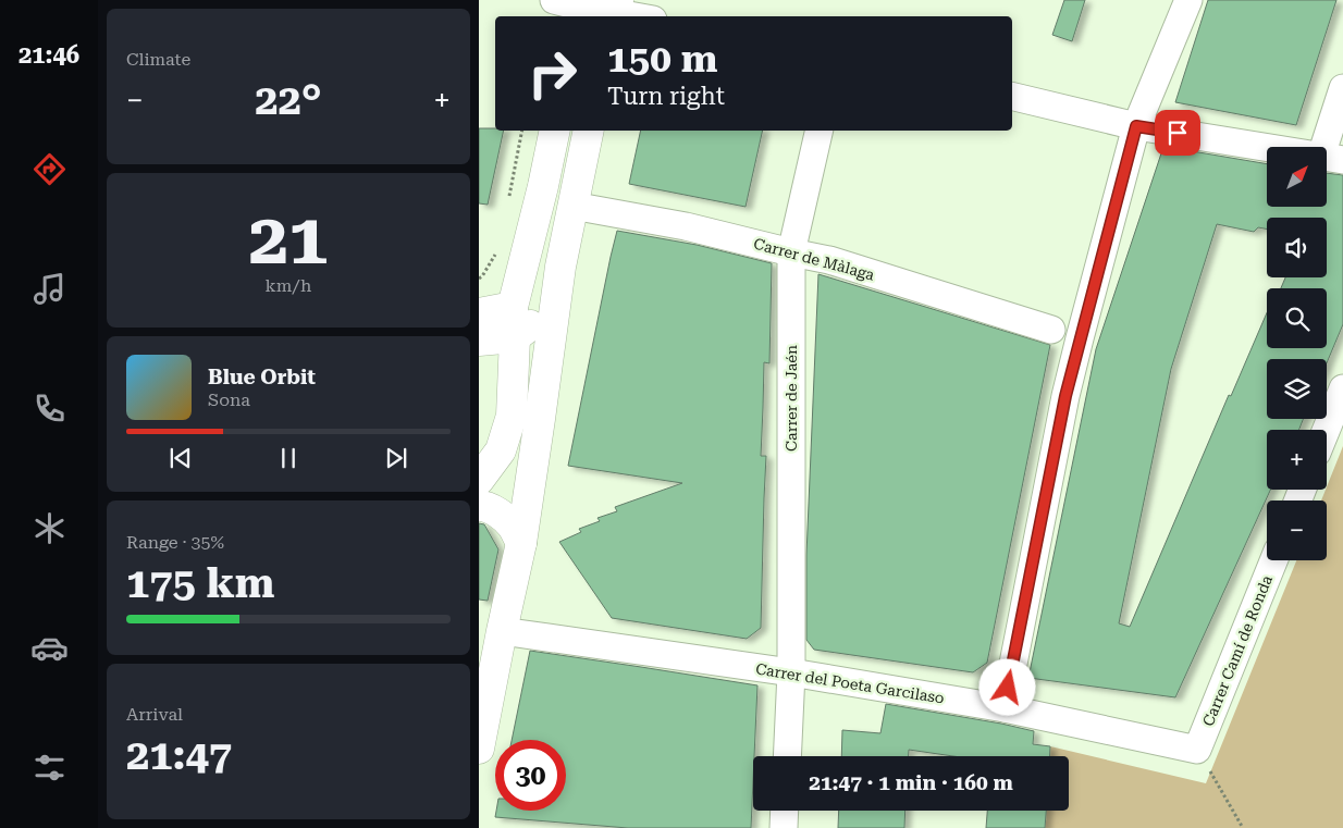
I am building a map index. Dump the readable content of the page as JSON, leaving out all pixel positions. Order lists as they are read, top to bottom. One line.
{"streets":{"street":["Carrer de Màlaga","Carrer de Jaén","Carrer Camí de Ronda","Carrer del Poeta Garcilaso"]},"crossings":[["Carrer de Màlaga","Carrer de Jaén"],["Carrer de Jaén","Carrer del Poeta Garcilaso"],["Carrer Camí de Ronda","Carrer del Poeta Garcilaso"]],"north":"top right","page":{"tabs":"21:46","tile":["Climate",["21","km/h"],["Range · 35%","175 km"],["Arrival","21:47"]],"turn":["150 m","Turn right"],"heat":["−","22°","+"],"map_buttons":["+","−"],"song":["Blue Orbit","Sona"],"limit":"30","trip":"21:47 · 1 min · 160 m"}}
